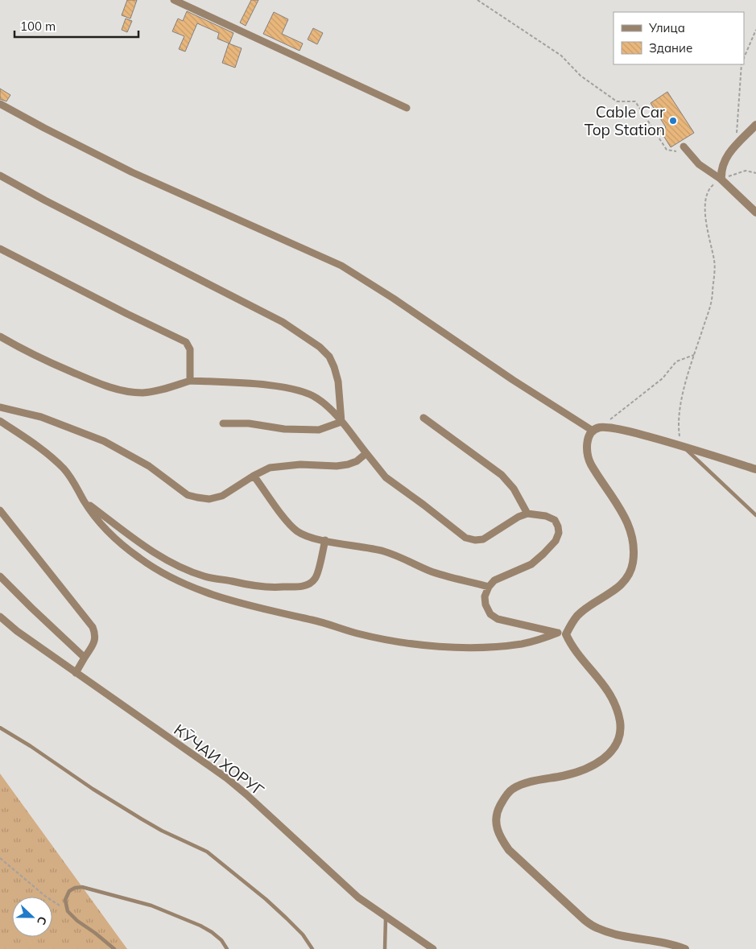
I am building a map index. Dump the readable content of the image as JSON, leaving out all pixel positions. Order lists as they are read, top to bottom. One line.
{"streets":{"street":["КӮЧАИ ХОРУГ"]},"places":["Cable Car Top Station"],"legend":["Улица","Здание"],"scale_bar":"100 m","north":"right"}
